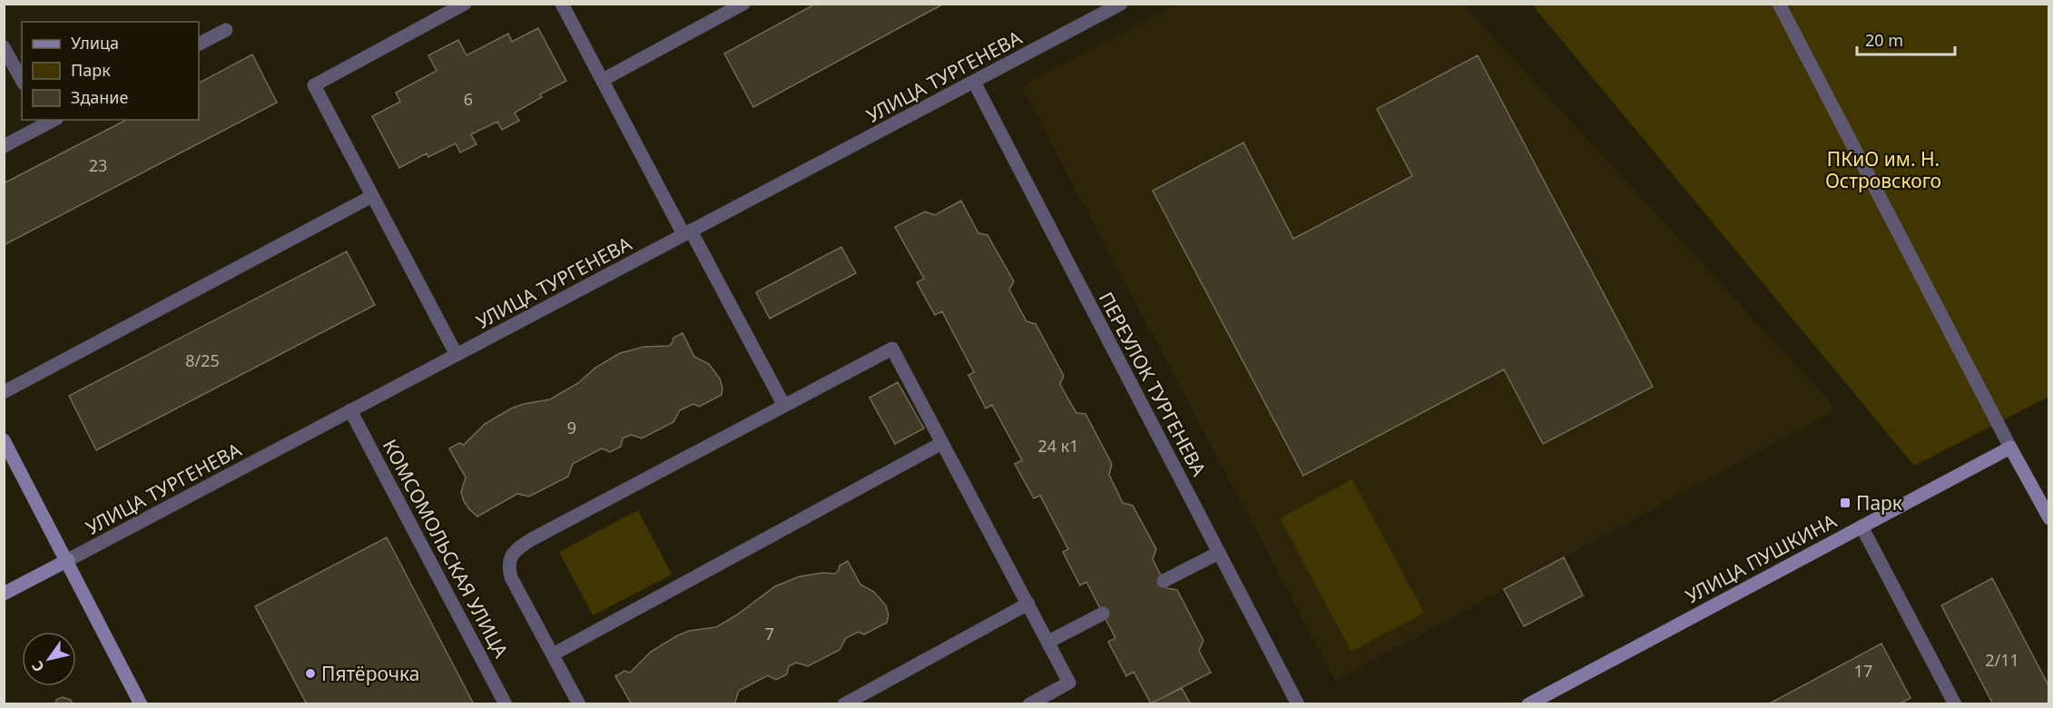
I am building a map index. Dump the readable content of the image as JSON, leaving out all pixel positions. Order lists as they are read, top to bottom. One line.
{"streets":{"main road":["УЛИЦА ТУРГЕНЕВА","УЛИЦА ПУШКИНА"],"street":["ПЕРЕУЛОК ТУРГЕНЕВА","КОМСОМОЛЬСКАЯ УЛИЦА"]},"crossings":[["УЛИЦА ТУРГЕНЕВА","ПЕРЕУЛОК ТУРГЕНЕВА"],["УЛИЦА ТУРГЕНЕВА","КОМСОМОЛЬСКАЯ УЛИЦА"]],"parks":["ПКиО им. Н. Островского"],"places":{"transit":["Парк"],"other":["Пятёрочка"]},"house_numbers":["6","23","8/25","9","24 к1","7","2/11","17"],"legend":["Улица","Парк","Здание"],"scale_bar":"20 m","north":"bottom left"}
